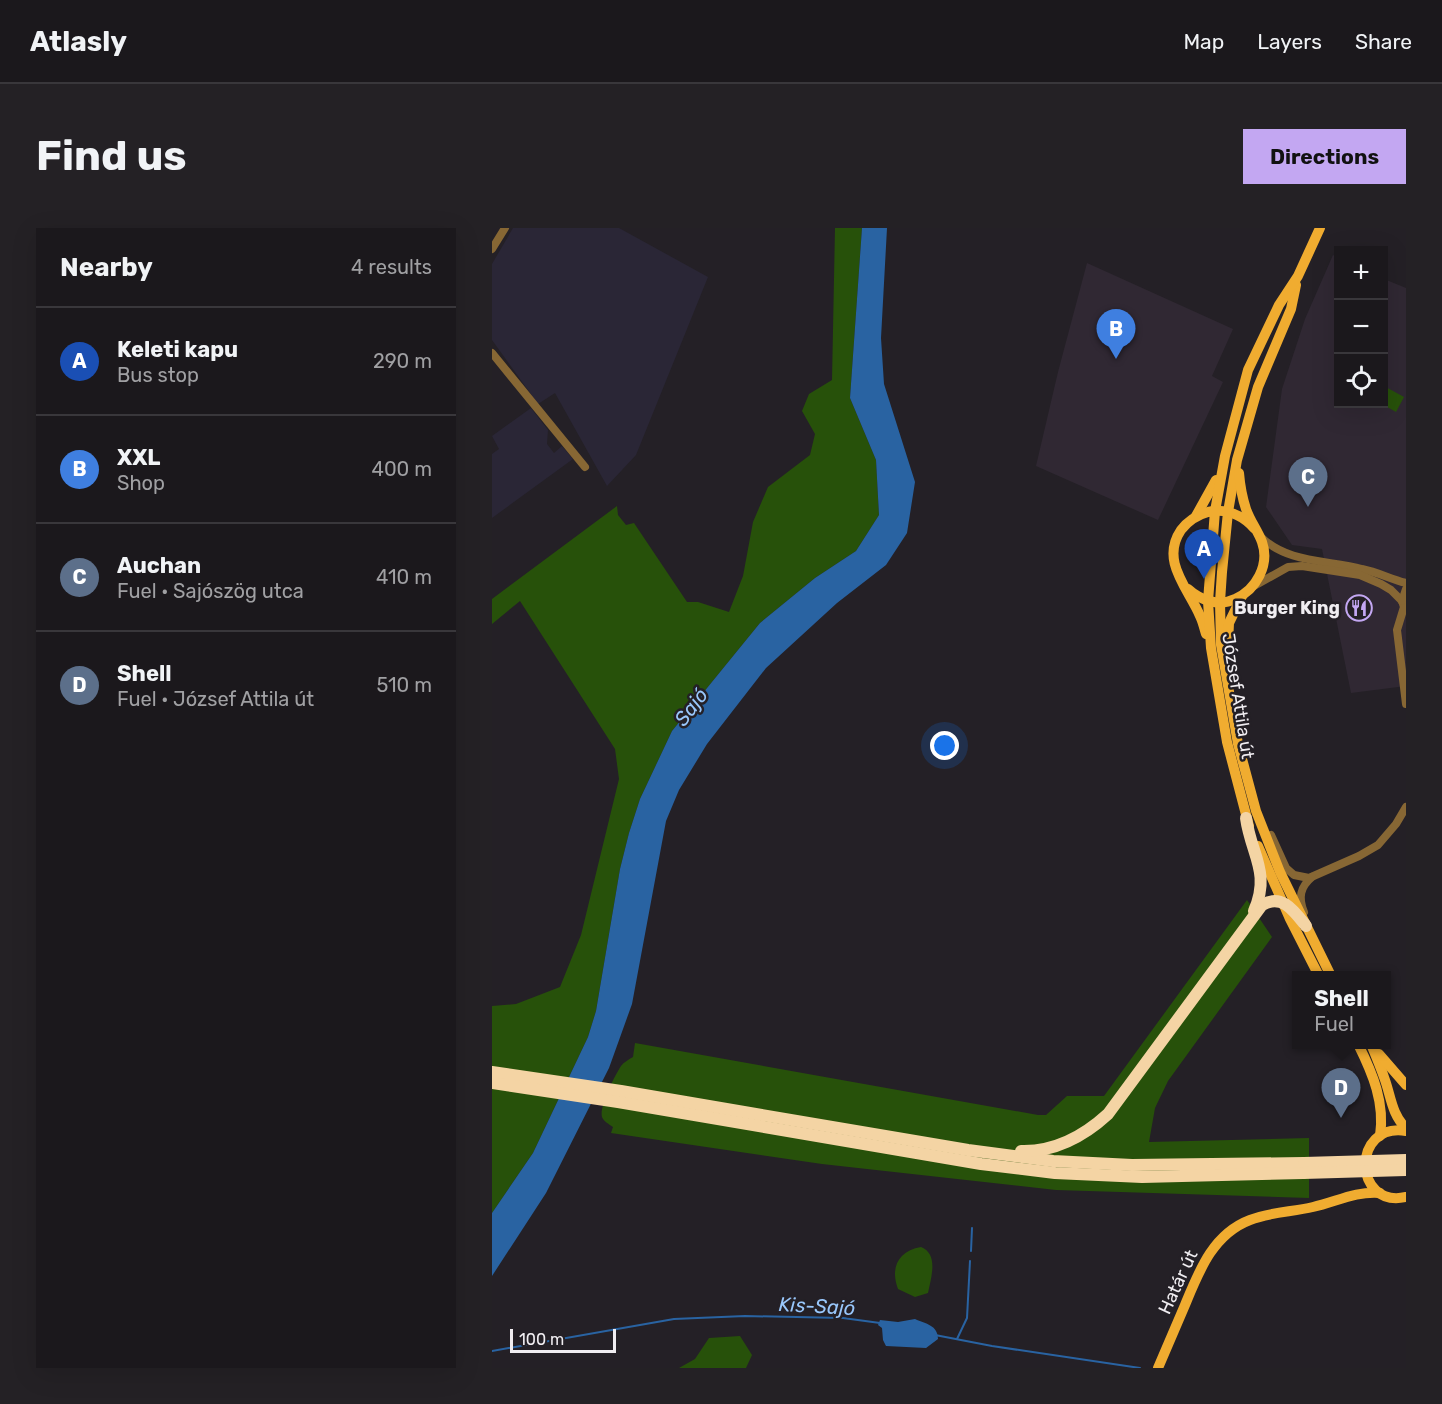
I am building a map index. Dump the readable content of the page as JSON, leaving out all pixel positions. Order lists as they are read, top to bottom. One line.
{"streets":{"main road":["József Attila út","Határ út"]},"water":["Sajó","Kis-Sajó"],"places":{"restaurant":["Burger King"]},"scale_bar":"100 m","page":{"header":"Atlasly","nav":["Map","Layers","Share"],"buttons":"Directions","title":"Find us","heading":["Nearby","4 results"],"map_buttons":["+","−"],"list":[{"mark":"A","name":"Keleti kapu","note":"Bus stop","value":"290 m"},{"mark":"B","name":"XXL","note":"Shop","value":"400 m"},{"mark":"C","name":"Auchan","note":"Fuel · Sajószög utca","value":"410 m"},{"mark":"D","name":"Shell","note":"Fuel · József Attila út","value":"510 m"}],"pins":["B","C","A","D"],"popup":["Shell","Fuel"],"scale":"100 m"}}
